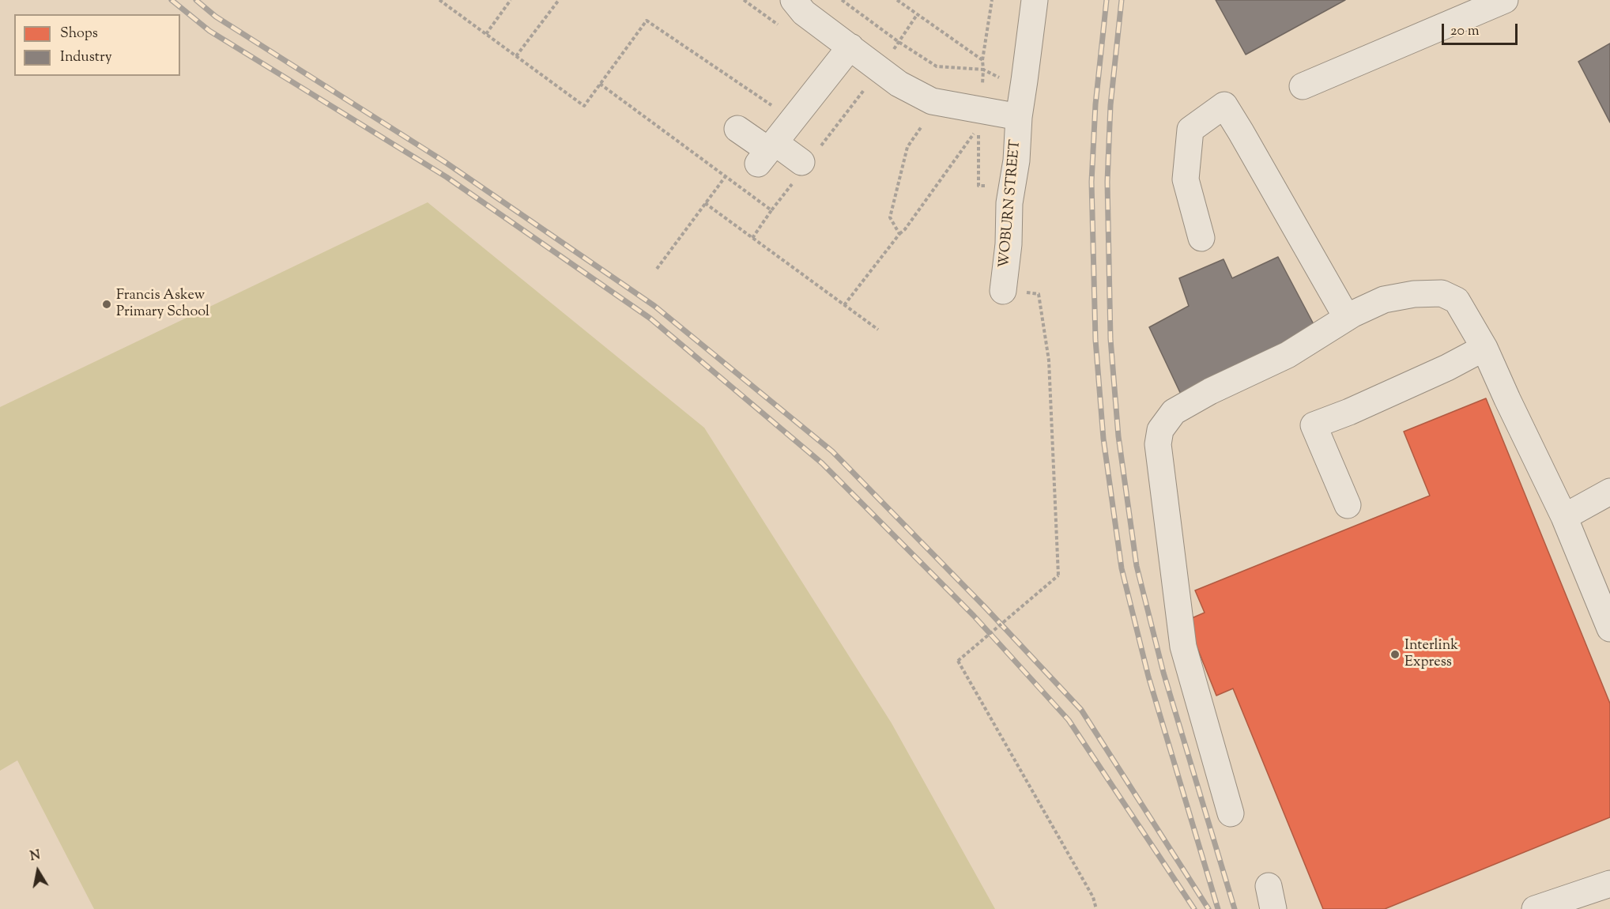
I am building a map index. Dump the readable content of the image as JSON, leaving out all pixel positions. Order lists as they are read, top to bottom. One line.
{"streets":{"street":["WOBURN STREET"]},"places":["Francis Askew Primary School","Interlink Express"],"legend":["Shops","Industry"],"scale_bar":"20 m","north":"top"}
